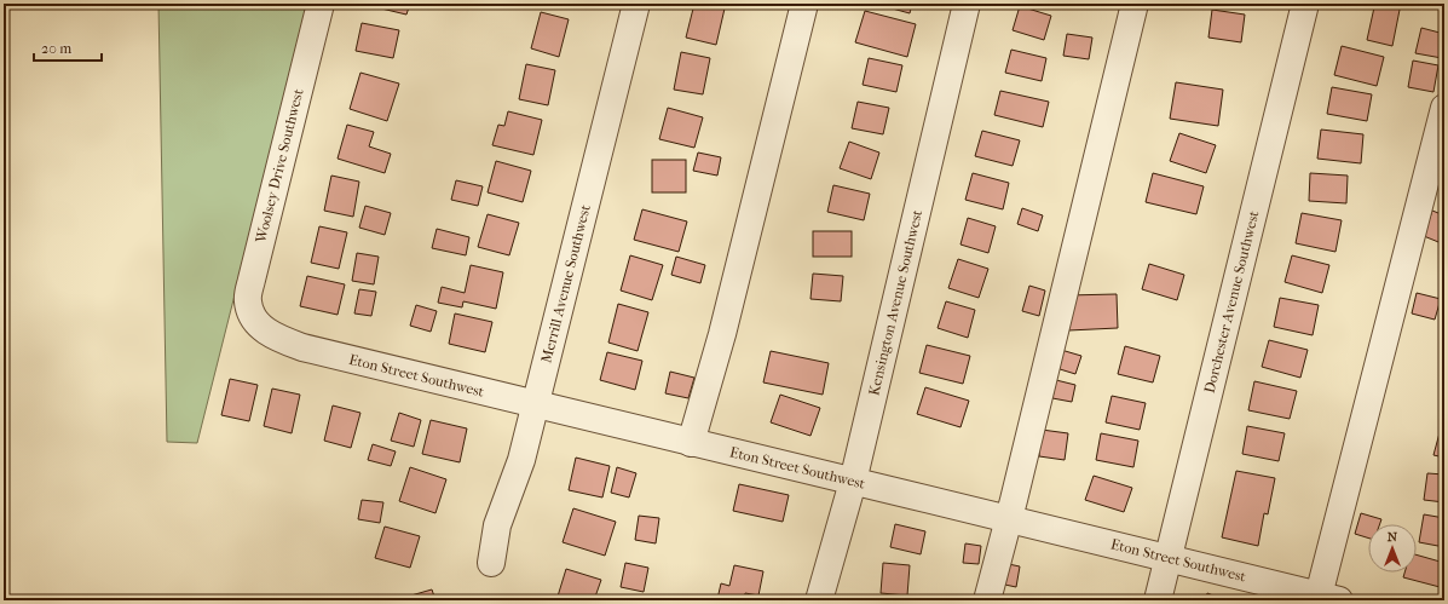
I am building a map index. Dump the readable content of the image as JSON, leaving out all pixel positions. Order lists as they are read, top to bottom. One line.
{"streets":{"street":["Woolsey Drive Southwest","Merrill Avenue Southwest","Kensington Avenue Southwest","Dorchester Avenue Southwest","Eton Street Southwest"]},"crossings":[["Woolsey Drive Southwest","Eton Street Southwest"],["Merrill Avenue Southwest","Eton Street Southwest"],["Kensington Avenue Southwest","Eton Street Southwest"],["Dorchester Avenue Southwest","Eton Street Southwest"]],"scale_bar":"20 m","north":"top"}
